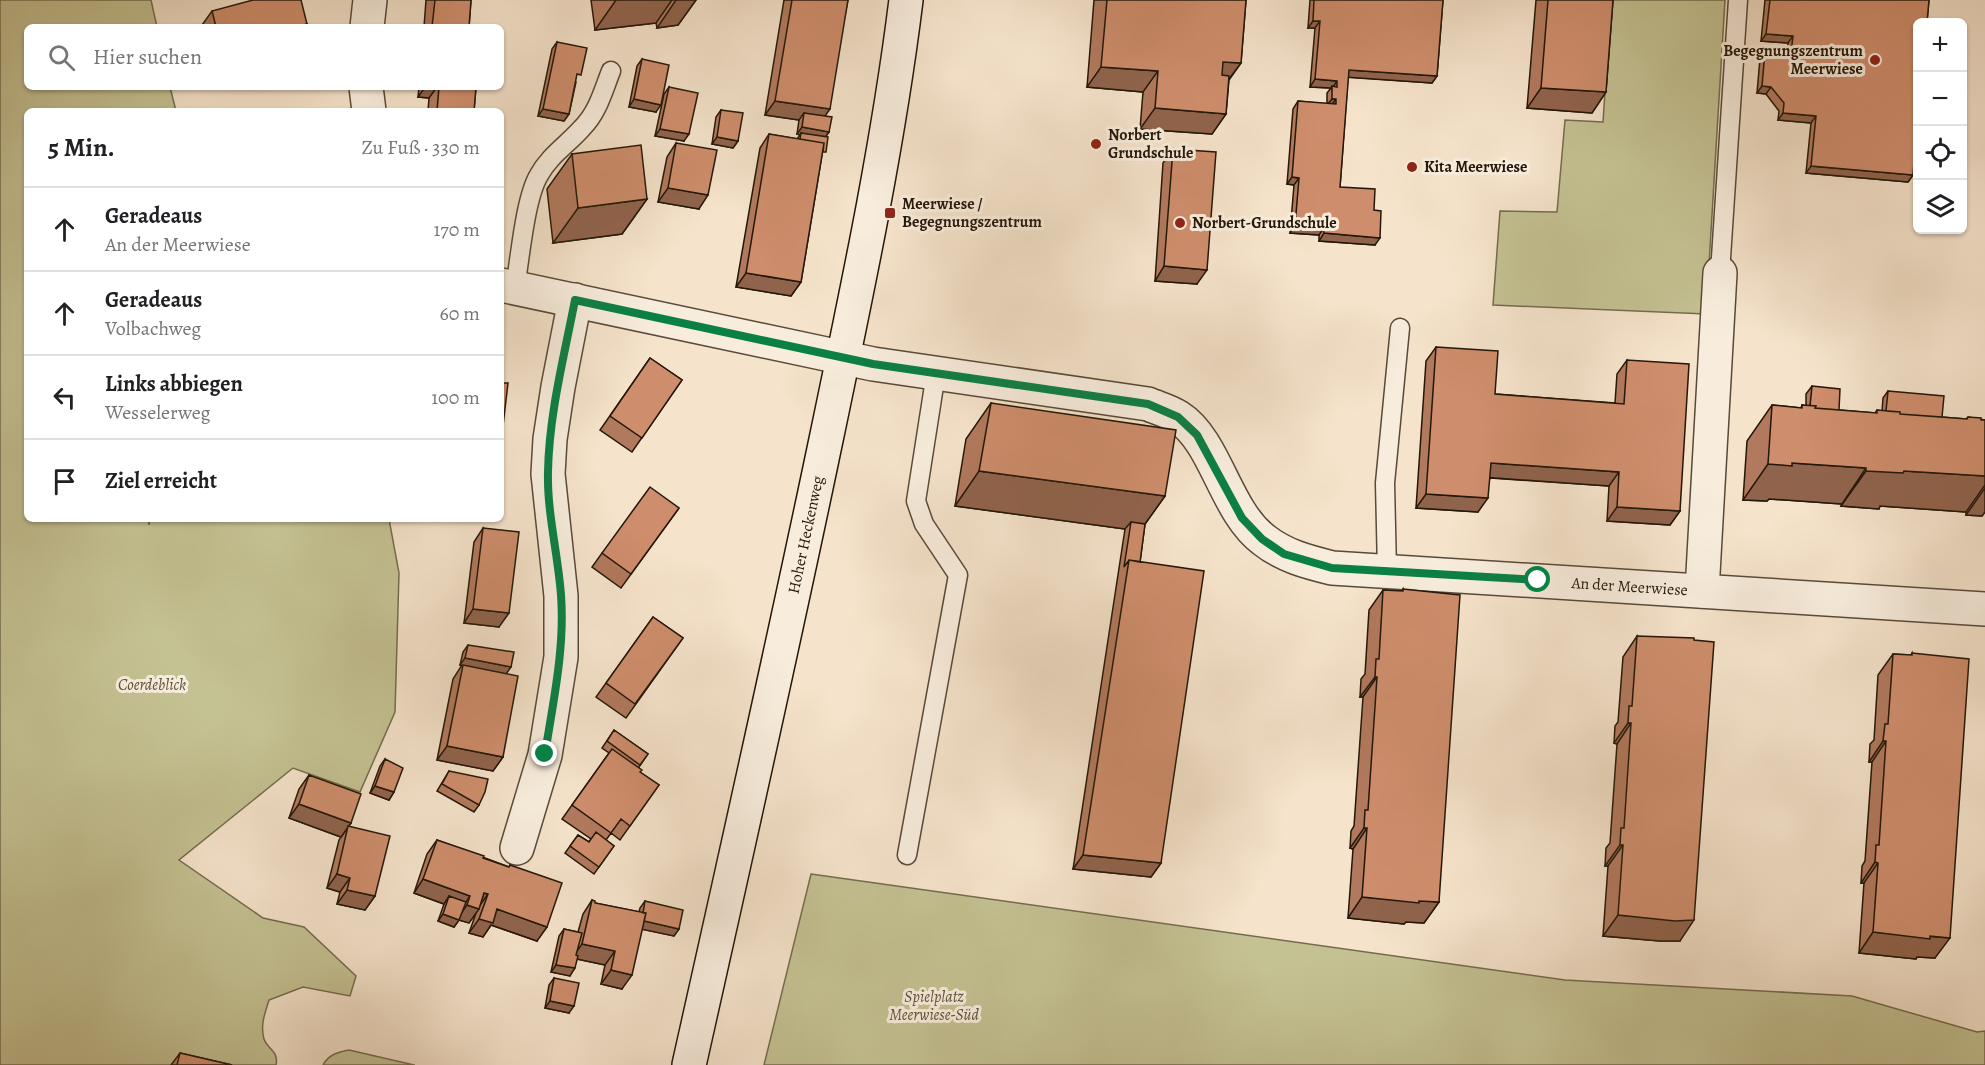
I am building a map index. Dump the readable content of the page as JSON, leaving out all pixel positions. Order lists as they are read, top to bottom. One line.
{"streets":{"street":["Hoher Heckenweg","An der Meerwiese"]},"crossings":[["Hoher Heckenweg","An der Meerwiese"]],"parks":["Coerdeblick","Spielplatz Meerwiese-Süd"],"places":{"other":["Begegnungszentrum Meerwiese","Norbert Grundschule","Kita Meerwiese","Norbert-Grundschule"],"transit":["Meerwiese / Begegnungszentrum"]},"page":{"map_buttons":["+","−"],"search":"Hier suchen","heading":["5 Min.","Zu Fuß · 330 m"],"list":[["Geradeaus","An der Meerwiese","170 m"],["Geradeaus","Volbachweg","60 m"],["Links abbiegen","Wesselerweg","100 m"],"Ziel erreicht"]}}
